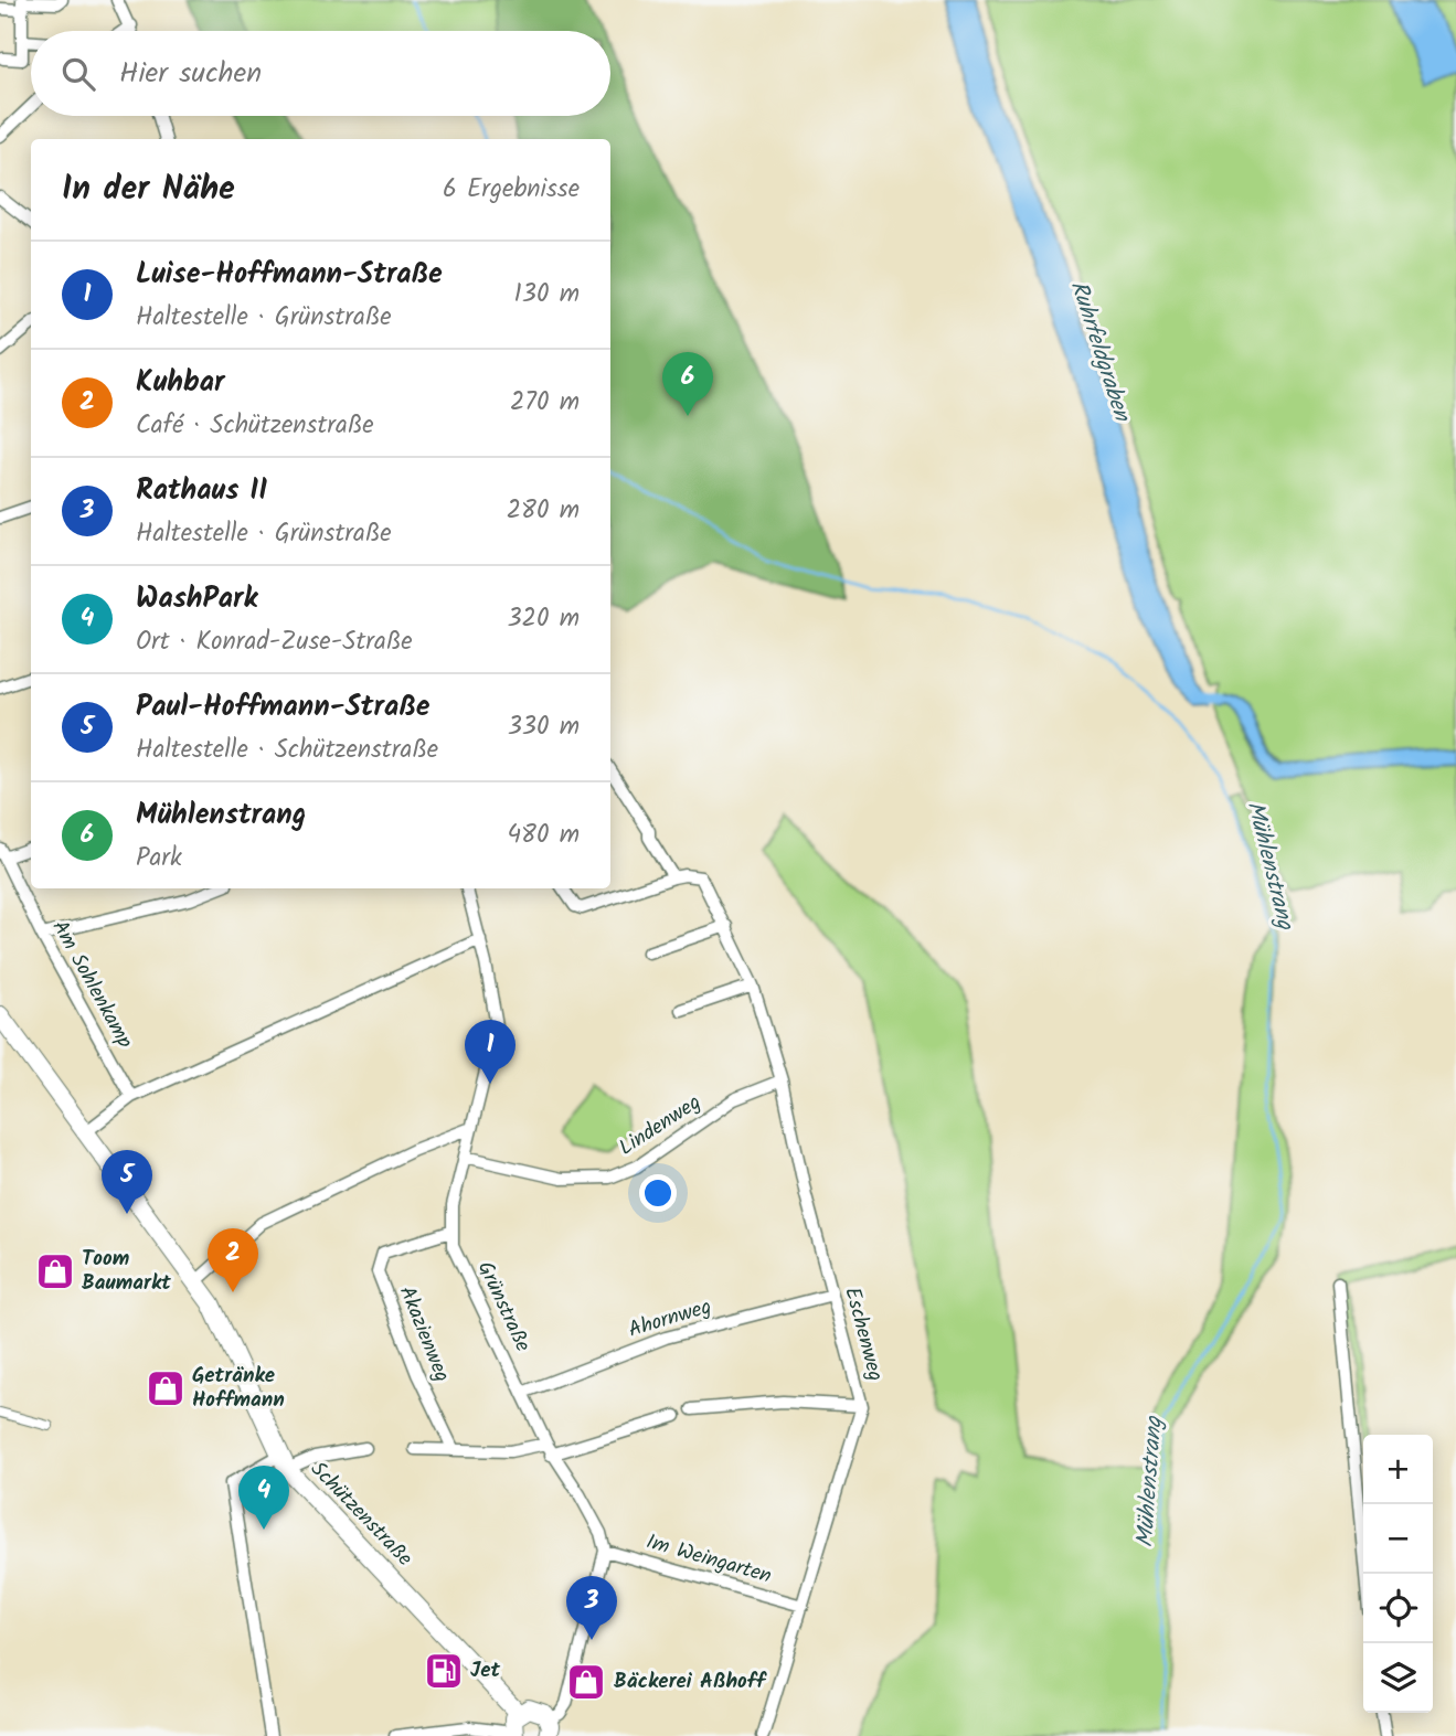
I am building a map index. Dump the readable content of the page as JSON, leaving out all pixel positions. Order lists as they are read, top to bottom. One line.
{"streets":{"main road":["Schützenstraße"],"street":["Am Sohlenkamp","Lindenweg","Grünstraße","Ahornweg","Akazienweg","Eschenweg","Im Weingarten"]},"crossings":[["Lindenweg","Grünstraße"],["Lindenweg","Eschenweg"],["Grünstraße","Ahornweg"],["Grünstraße","Akazienweg"],["Grünstraße","Im Weingarten"],["Ahornweg","Eschenweg"],["Eschenweg","Im Weingarten"]],"water":["Ruhrfeldgraben","Mühlenstrang"],"places":{"shop":["Toom Baumarkt","Getränke Hoffmann","Bäckerei Aßhoff"],"fuel station":["Jet"]},"page":{"search":"Hier suchen","heading":["In der Nähe","6 Ergebnisse"],"list":[{"mark":"1","name":"Luise-Hoffmann-Straße","note":"Haltestelle · Grünstraße","value":"130 m"},{"mark":"2","name":"Kuhbar","note":"Café · Schützenstraße","value":"270 m"},{"mark":"3","name":"Rathaus II","note":"Haltestelle · Grünstraße","value":"280 m"},{"mark":"4","name":"WashPark","note":"Ort · Konrad-Zuse-Straße","value":"320 m"},{"mark":"5","name":"Paul-Hoffmann-Straße","note":"Haltestelle · Schützenstraße","value":"330 m"},{"mark":"6","name":"Mühlenstrang","note":"Park","value":"480 m"}],"pins":["6","1","5","2","4","3"],"map_buttons":["+","−"]}}
